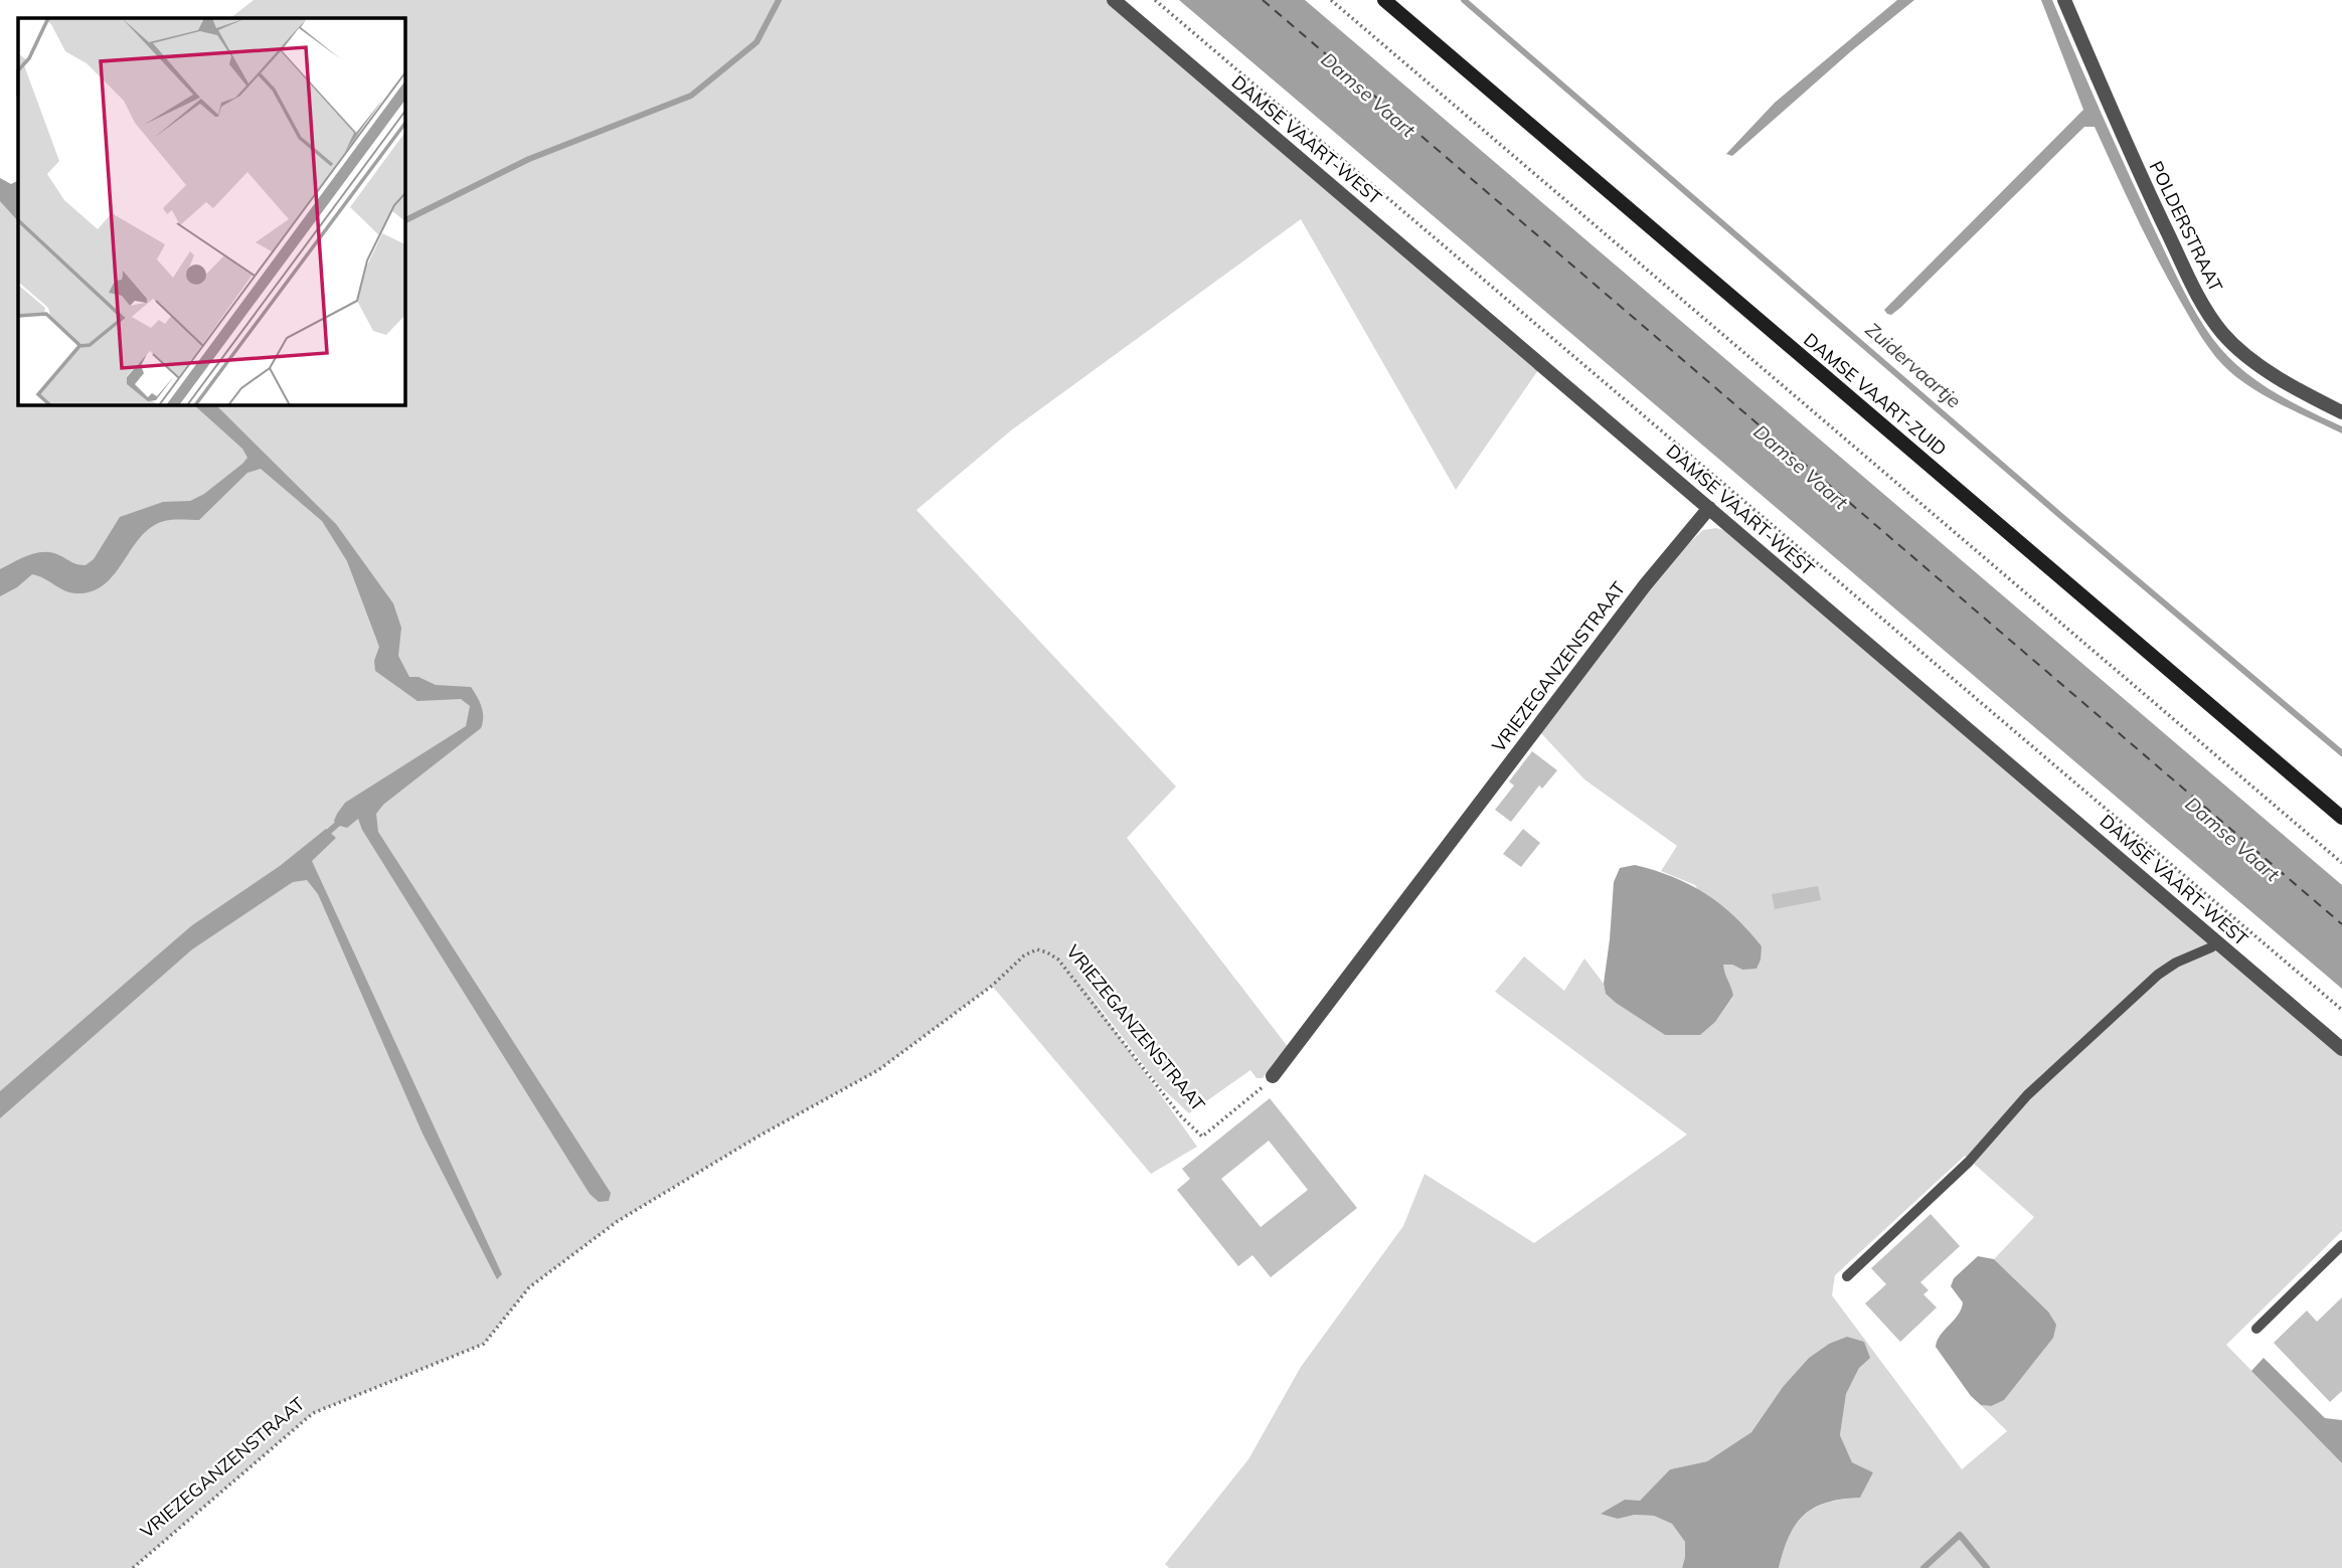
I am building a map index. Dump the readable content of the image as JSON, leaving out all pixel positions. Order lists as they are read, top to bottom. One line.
{"streets":{"street":["DAMSE VAART-WEST","POLDERSTRAAT","DAMSE VAART-ZUID","VRIEZEGANZENSTRAAT"]},"crossings":[["DAMSE VAART-WEST","VRIEZEGANZENSTRAAT"]],"water":["Damse Vaart","Zuidervaartje"]}
